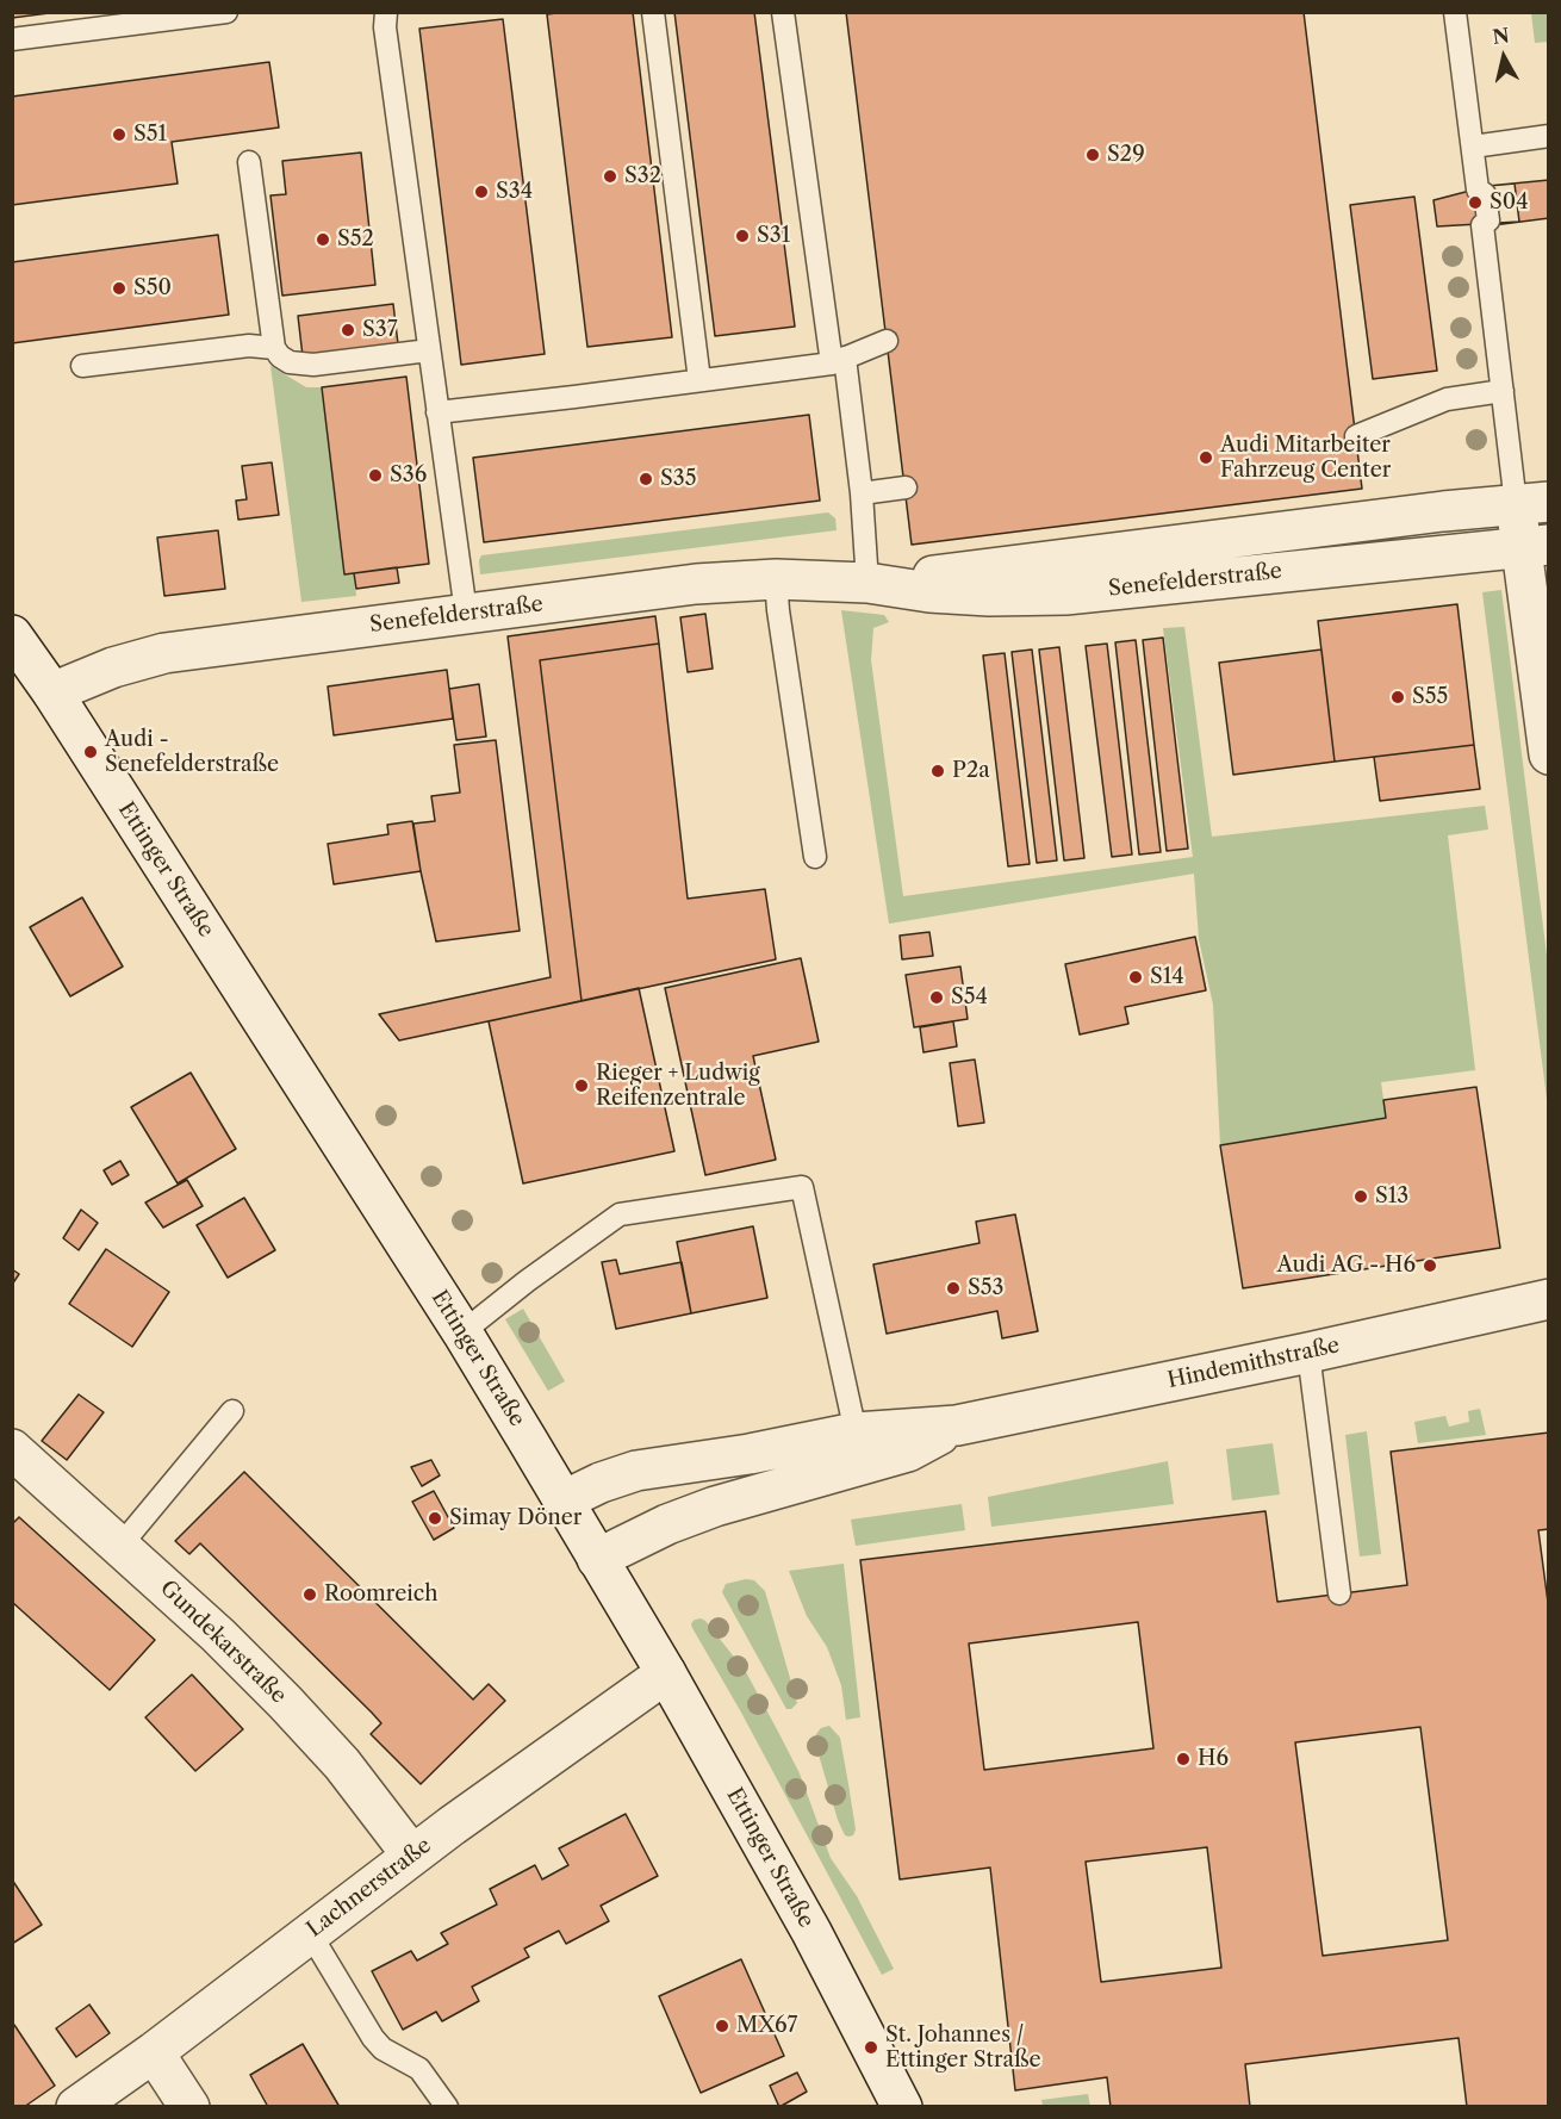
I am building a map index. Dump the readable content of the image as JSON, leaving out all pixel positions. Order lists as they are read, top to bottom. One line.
{"streets":{"street":["Senefelderstraße","Ettinger Straße","Hindemithstraße","Gundekarstraße","Lachnerstraße"]},"crossings":[["Senefelderstraße","Ettinger Straße"],["Ettinger Straße","Hindemithstraße"],["Ettinger Straße","Lachnerstraße"],["Gundekarstraße","Lachnerstraße"]],"places":["S51","S29","S32","S34","S04","S31","S52","S50","S37","Audi Mitarbeiter Fahrzeug Center","S36","S35","S55","Audi - Senefelderstraße","P2a","S14","S54","Rieger + Ludwig Reifenzentrale","S13","Audi AG - H6","S53","Simay Döner","Roomreich","H6","MX67","St. Johannes / Ettinger Straße"],"north":"top"}
